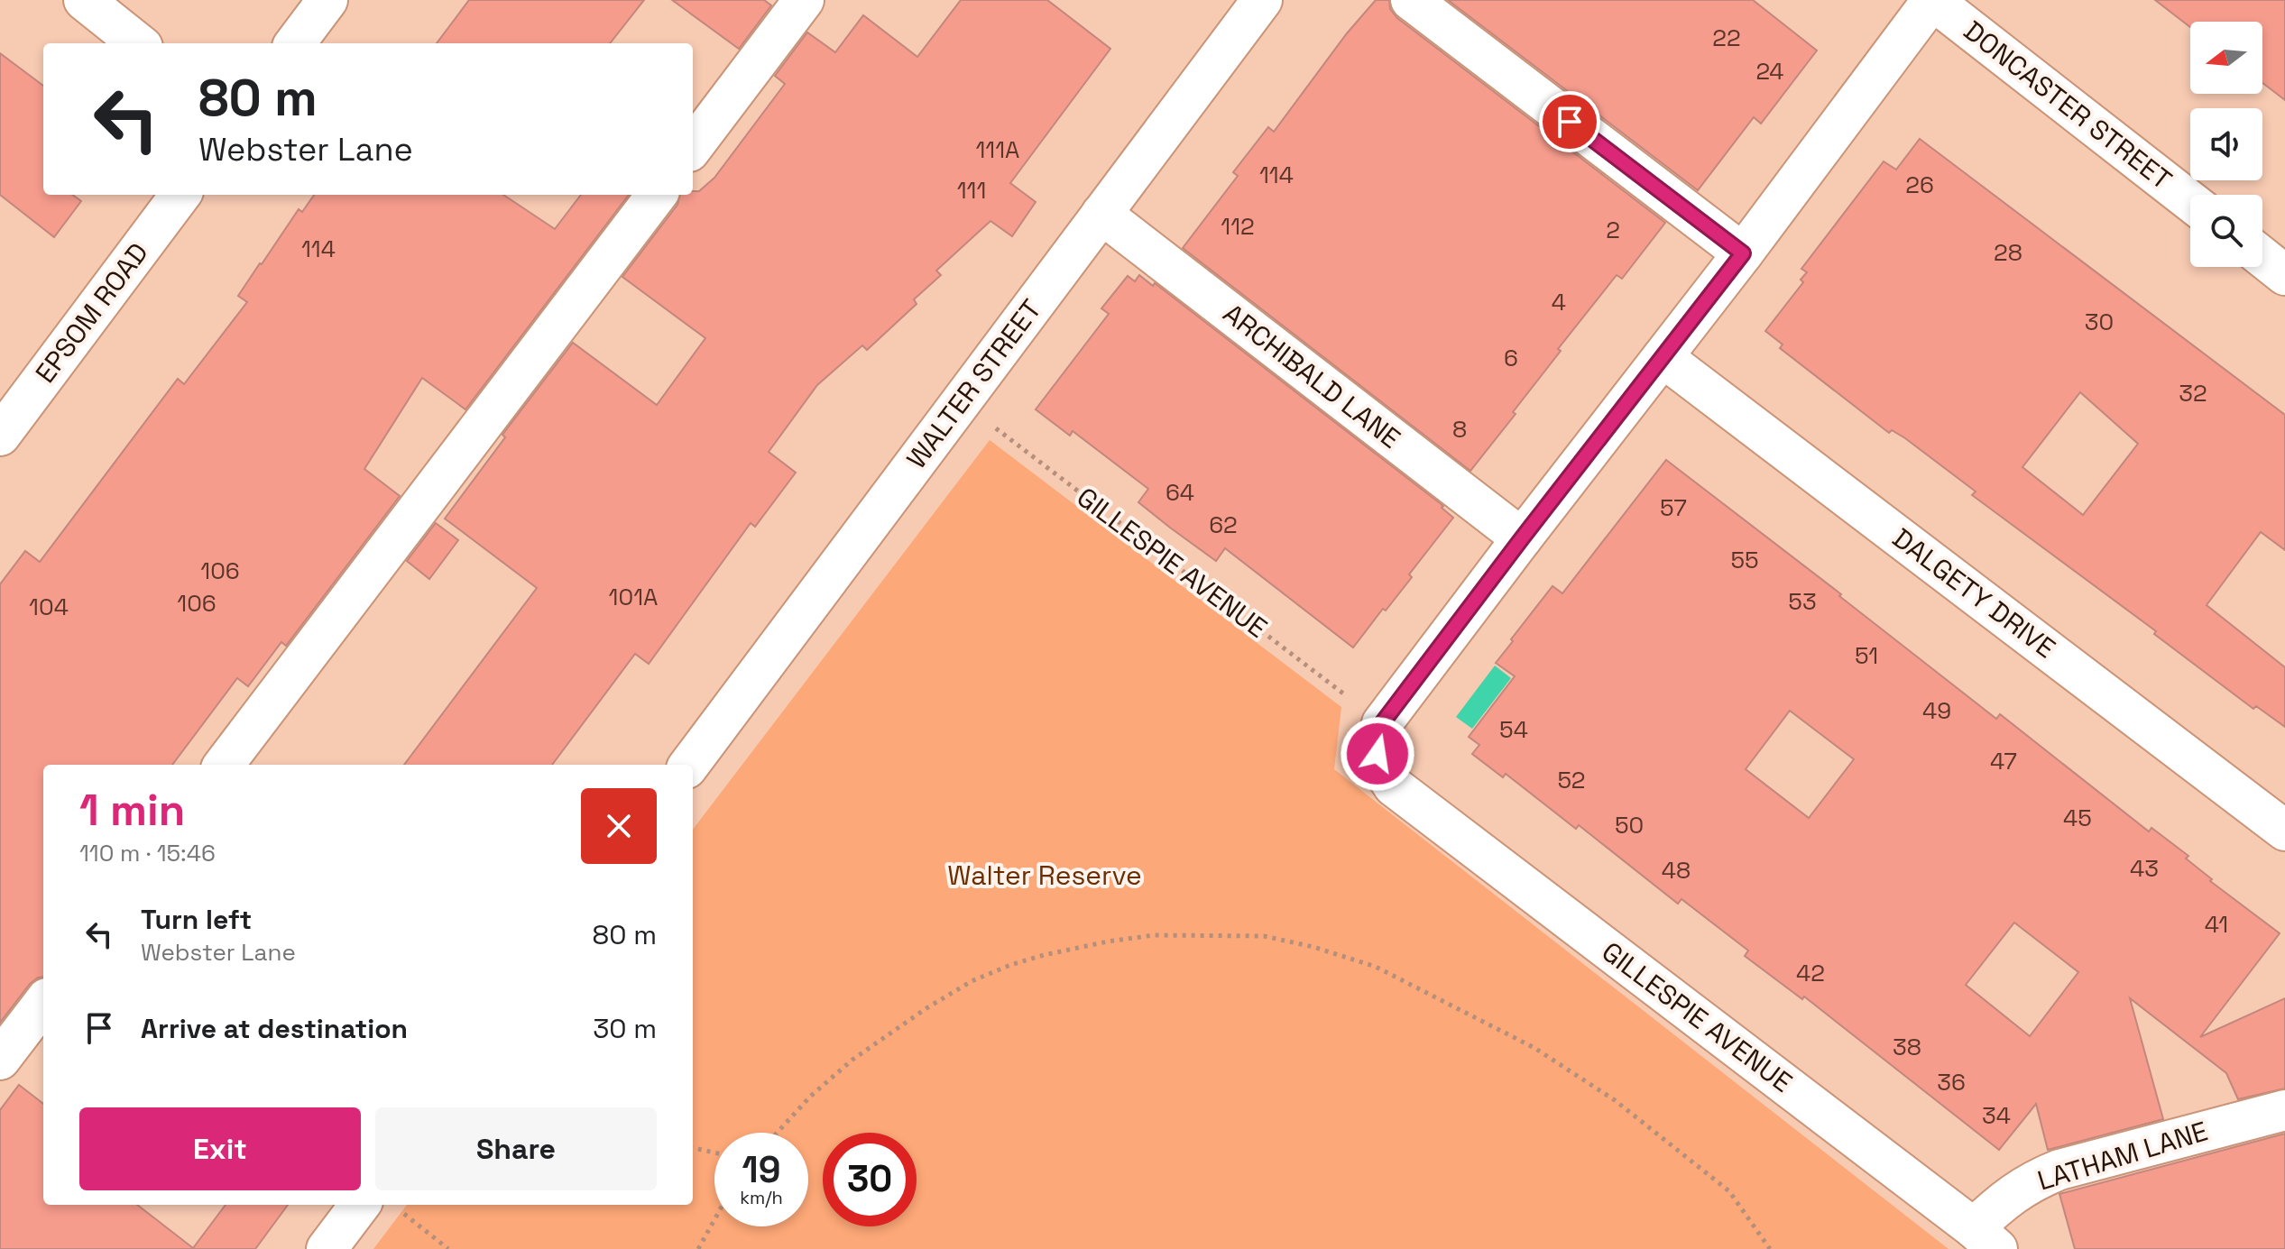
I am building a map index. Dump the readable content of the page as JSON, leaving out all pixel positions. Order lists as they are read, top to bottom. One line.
{"streets":{"street":["DONCASTER STREET","EPSOM ROAD","ARCHIBALD LANE","WALTER STREET","GILLESPIE AVENUE","DALGETY DRIVE","LATHAM LANE"]},"crossings":[["ARCHIBALD LANE","WALTER STREET"],["WALTER STREET","GILLESPIE AVENUE"],["GILLESPIE AVENUE","LATHAM LANE"]],"parks":["Walter Reserve"],"house_numbers":["22","24","111A","114","26","111","112","2","114","28","4","30","6","32","8","64","57","62","55","106","101A","53","106","104","51","49","54","47","52","45","50","43","48","41","42","38","36","34"],"north":"left","page":{"turn":["80 m","Webster Lane"],"heading":["1 min","110 m · 15:46"],"list":[{"name":"Turn left","note":"Webster Lane","value":"80 m"},{"name":"Arrive at destination","value":"30 m"}],"buttons":["Exit","Share"],"speed":"19 km/h","limit":"30"}}
